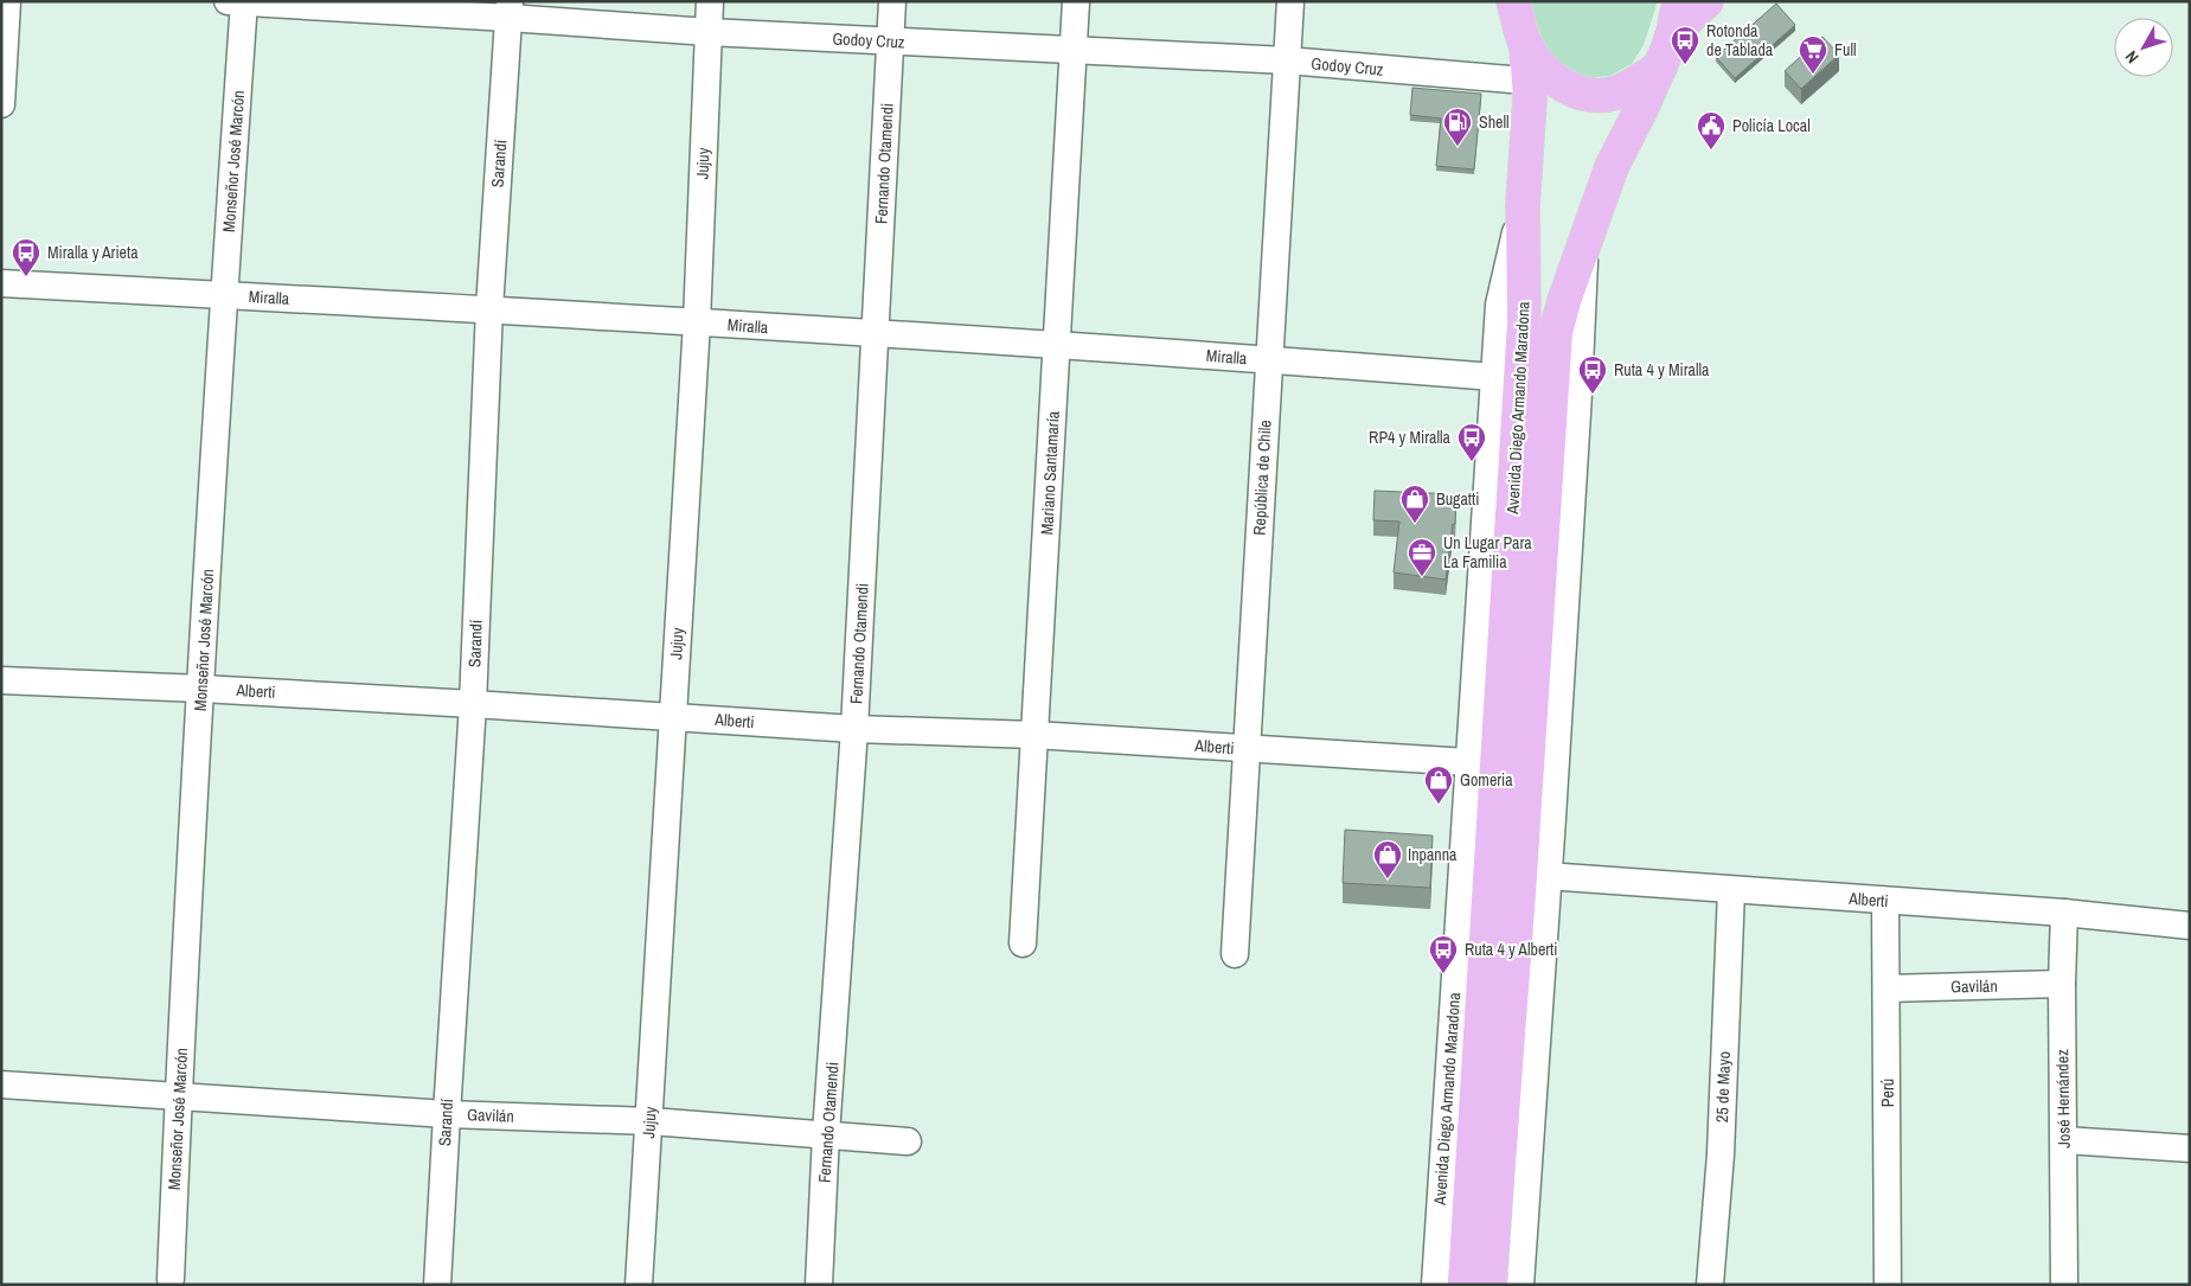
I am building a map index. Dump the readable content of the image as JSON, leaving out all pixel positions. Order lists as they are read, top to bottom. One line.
{"streets":{"main road":["Avenida Diego Armando Maradona"],"street":["Godoy Cruz","Monseñor José Marcón","Sarandí","Jujuy","Fernando Otamendi","Miralla","Mariano Santamaría","República de Chile","Alberti","Gavilán","25 de Mayo","Perú","José Hernández"]},"crossings":[["Godoy Cruz","Monseñor José Marcón"],["Godoy Cruz","Sarandí"],["Godoy Cruz","Jujuy"],["Godoy Cruz","Fernando Otamendi"],["Godoy Cruz","Mariano Santamaría"],["Godoy Cruz","República de Chile"],["Monseñor José Marcón","Miralla"],["Monseñor José Marcón","Alberti"],["Monseñor José Marcón","Gavilán"],["Sarandí","Miralla"],["Sarandí","Alberti"],["Sarandí","Gavilán"],["Jujuy","Miralla"],["Jujuy","Alberti"],["Jujuy","Gavilán"],["Fernando Otamendi","Miralla"],["Fernando Otamendi","Alberti"],["Fernando Otamendi","Gavilán"],["Miralla","Avenida Diego Armando Maradona"],["Miralla","Mariano Santamaría"],["Miralla","República de Chile"],["Avenida Diego Armando Maradona","Alberti"],["Mariano Santamaría","Alberti"],["República de Chile","Alberti"],["Alberti","25 de Mayo"],["Alberti","Perú"],["Alberti","José Hernández"],["Gavilán","Perú"],["Gavilán","José Hernández"]],"places":{"bus stop":["Rotonda de Tablada","Miralla y Arieta","Ruta 4 y Miralla","RP4 y Miralla","Ruta 4 y Alberti"],"supermarket":["Full"],"fuel station":["Shell"],"public building":["Policía Local"],"shop":["Bugatti","Gomeria","Inpanna"],"office":["Un Lugar Para La Familia"]},"north":"bottom left"}
